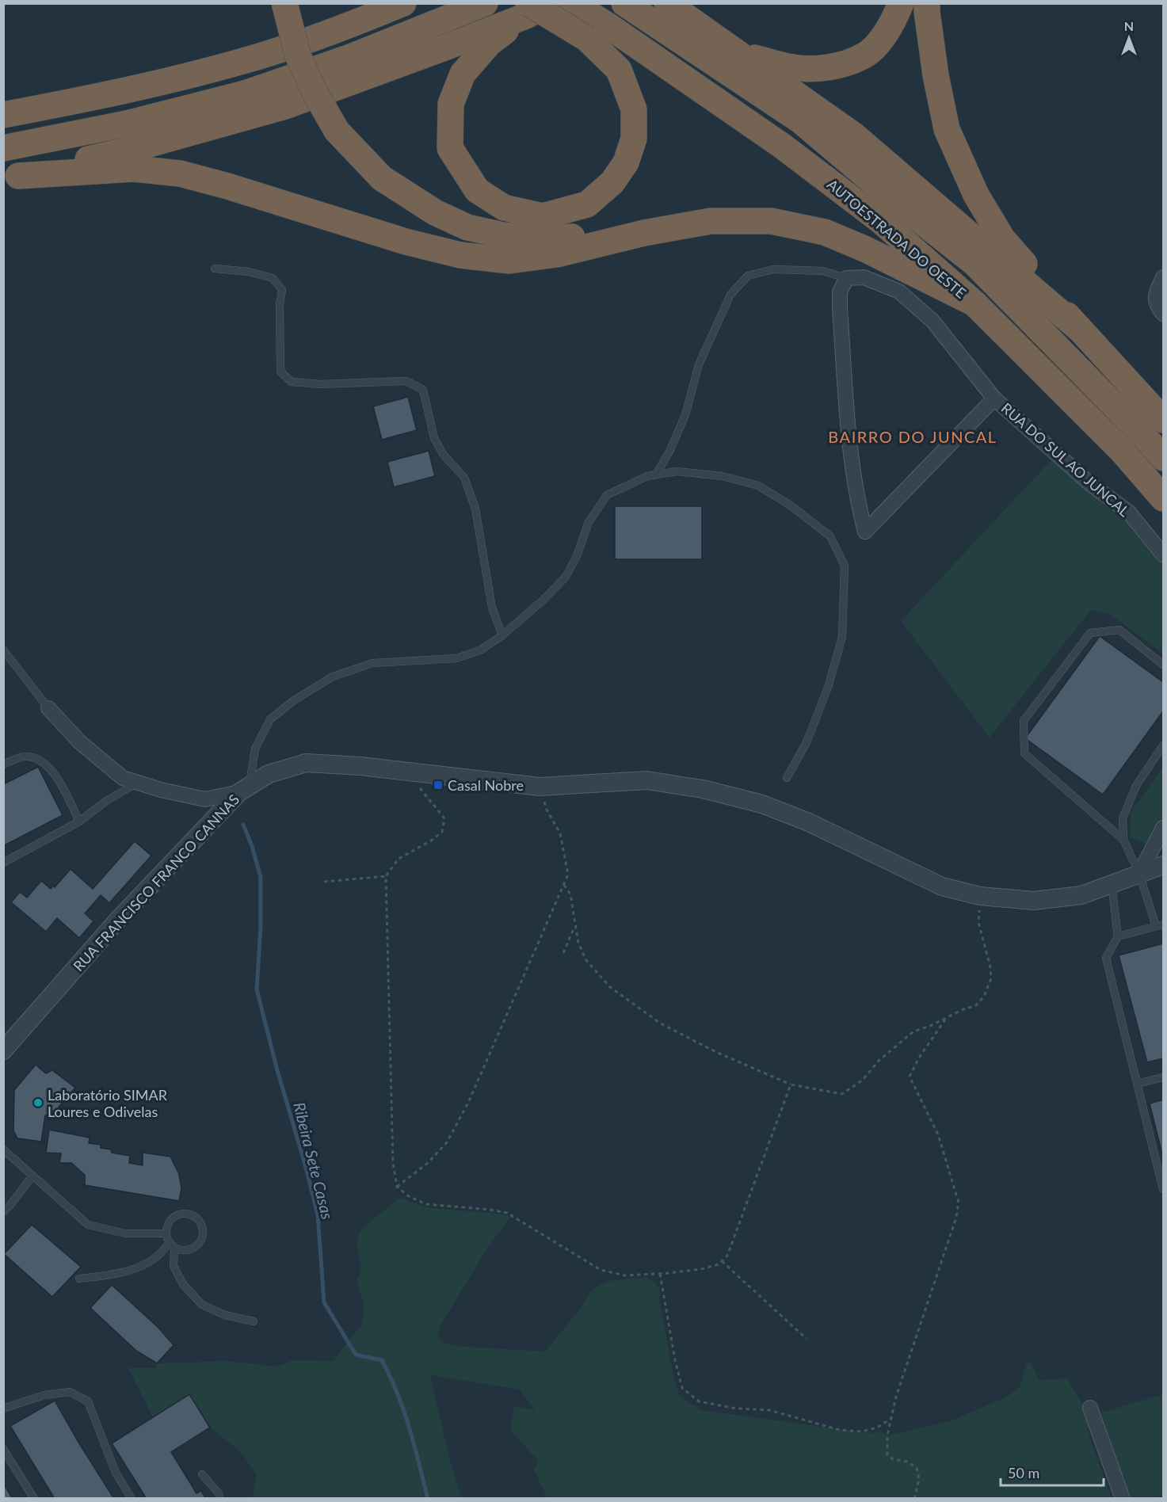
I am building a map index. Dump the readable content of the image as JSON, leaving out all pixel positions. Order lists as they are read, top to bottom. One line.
{"streets":{"highway":["AUTOESTRADA DO OESTE"],"street":["RUA DO SUL AO JUNCAL","RUA FRANCISCO FRANCO CANNAS"]},"districts":["BAIRRO DO JUNCAL"],"water":["Ribeira Sete Casas"],"places":{"transit":["Casal Nobre"],"other":["Laboratório SIMAR Loures e Odivelas"]},"scale_bar":"50 m","north":"top"}
